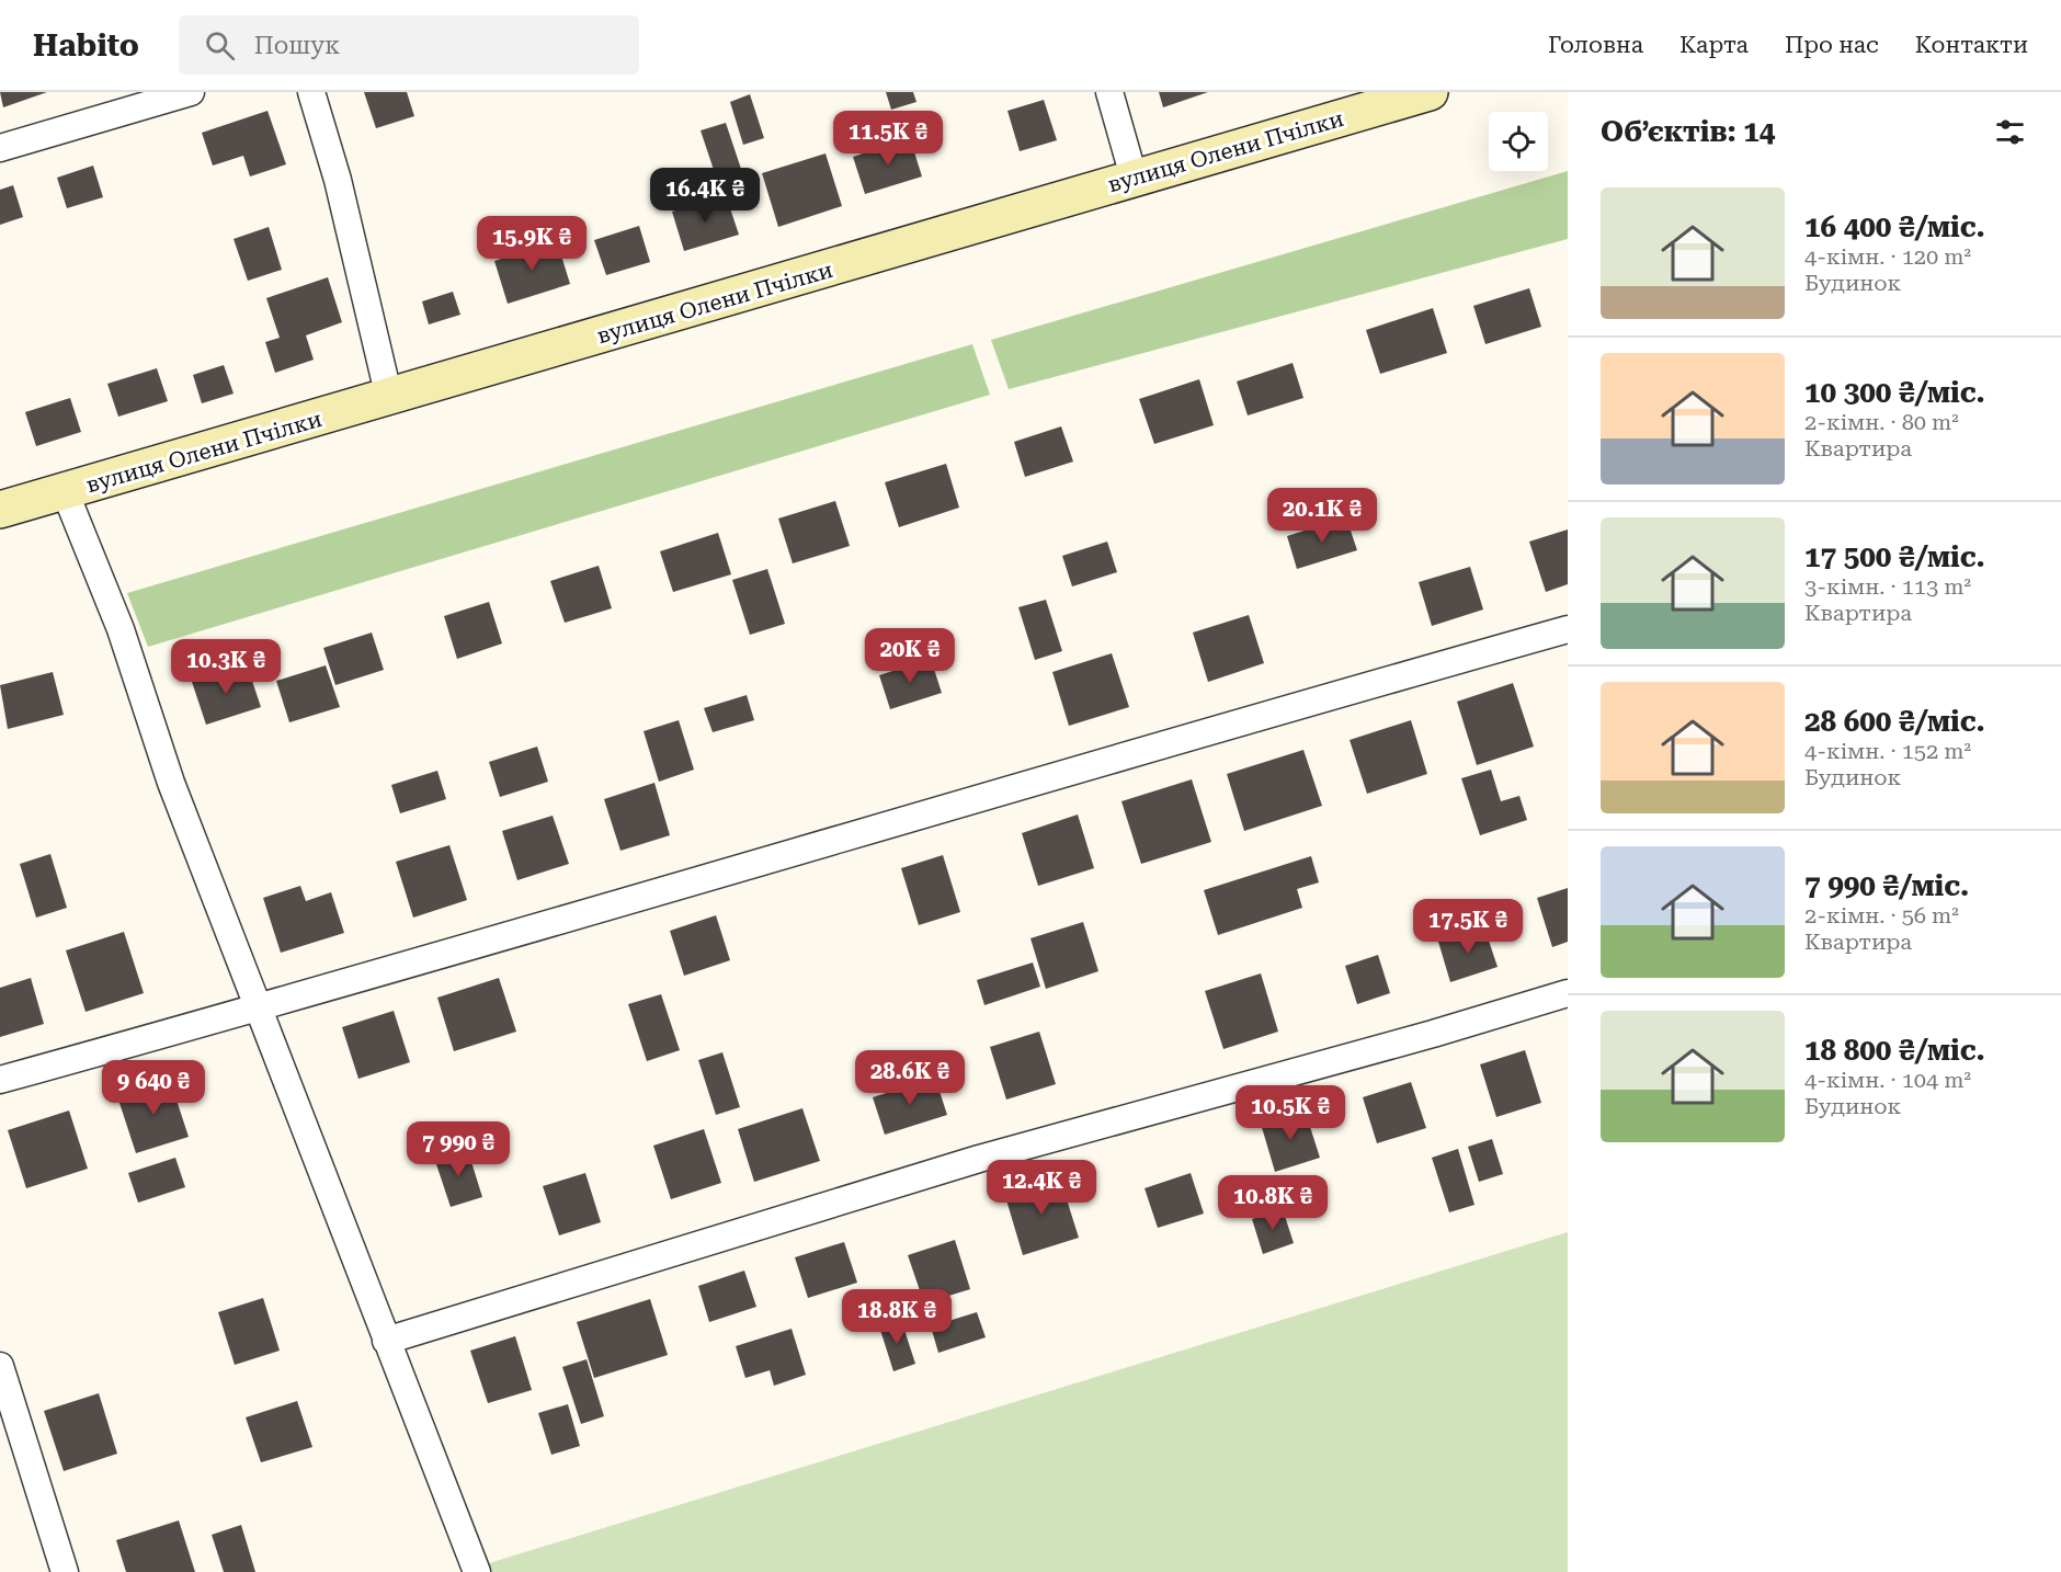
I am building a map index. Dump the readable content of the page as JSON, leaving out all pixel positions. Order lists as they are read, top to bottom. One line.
{"streets":{"street":["вулиця Олени Пчілки"]},"page":{"header":"Habito","search":"Пошук","nav":["Головна","Карта","Про нас","Контакти"],"heading":"Об’єктів: 14","price":["11.5K ₴","16.4K ₴","15.9K ₴","20.1K ₴","20K ₴","10.3K ₴","17.5K ₴","28.6K ₴","9 640 ₴","10.5K ₴","7 990 ₴","12.4K ₴","10.8K ₴","18.8K ₴"],"list":[{"name":"16 400 ₴/міс.","note":"4-кімн. · 120 m² · Будинок"},{"name":"10 300 ₴/міс.","note":"2-кімн. · 80 m² · Квартира"},{"name":"17 500 ₴/міс.","note":"3-кімн. · 113 m² · Квартира"},{"name":"28 600 ₴/міс.","note":"4-кімн. · 152 m² · Будинок"},{"name":"7 990 ₴/міс.","note":"2-кімн. · 56 m² · Квартира"},{"name":"18 800 ₴/міс.","note":"4-кімн. · 104 m² · Будинок"}]}}
